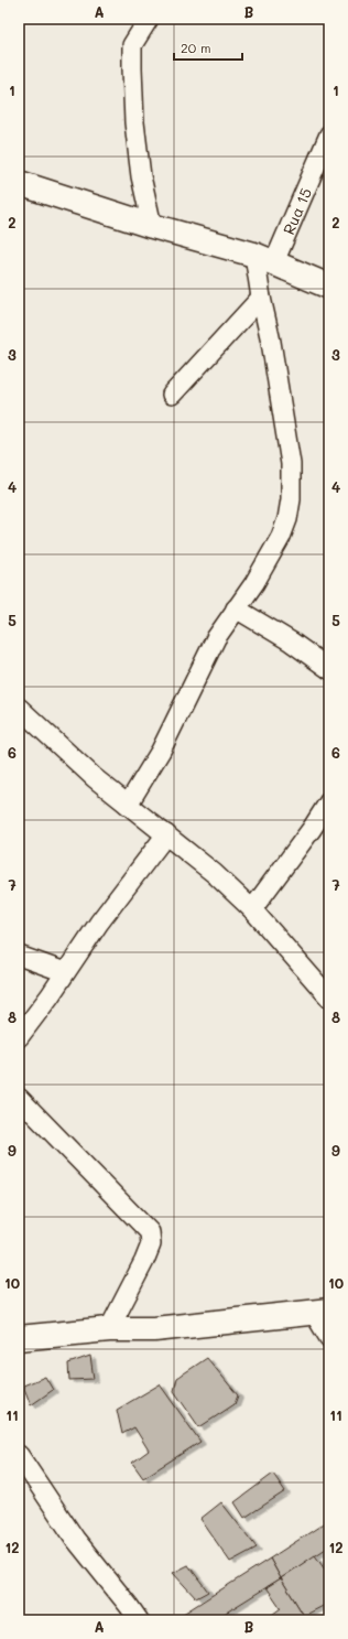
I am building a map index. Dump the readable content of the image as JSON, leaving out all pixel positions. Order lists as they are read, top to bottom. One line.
{"streets":{"street":["Rua 15"]},"scale_bar":"20 m","grid":{"columns":["A","B"],"rows":["1","2","3","4","5","6","7","8","9","10","11","12"]}}
